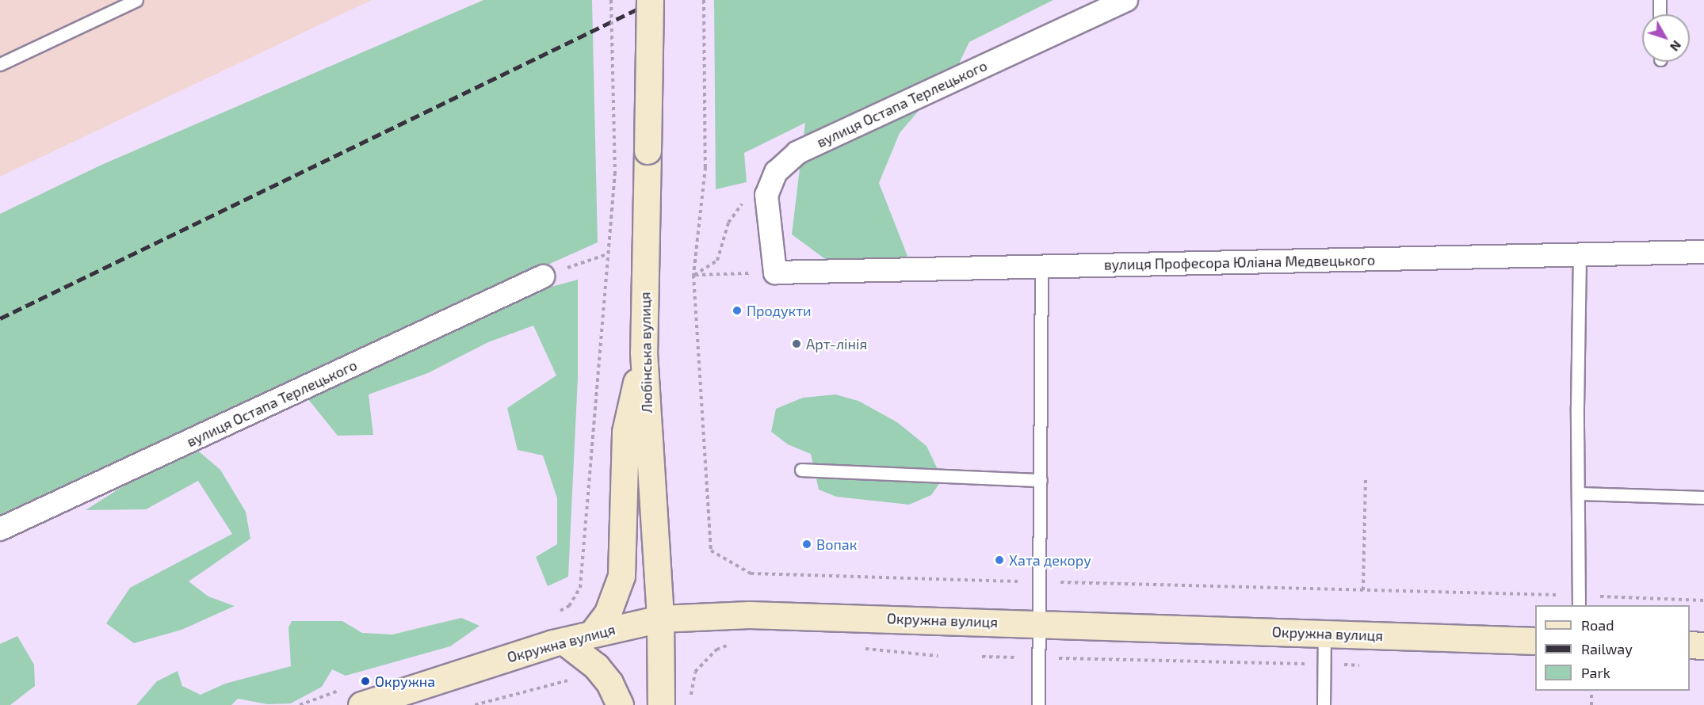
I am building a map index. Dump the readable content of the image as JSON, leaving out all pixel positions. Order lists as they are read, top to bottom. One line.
{"streets":{"main road":["Любінська вулиця","Окружна вулиця"],"street":["вулиця Остапа Терлецького","вулиця Професора Юліана Медвецького"]},"crossings":[["вулиця Остапа Терлецького","вулиця Професора Юліана Медвецького"],["Любінська вулиця","Окружна вулиця"]],"places":["Продукти","Арт-лінія","Вопак","Хата декору","Окружна"],"legend":["Road","Railway","Park"],"north":"bottom right"}
